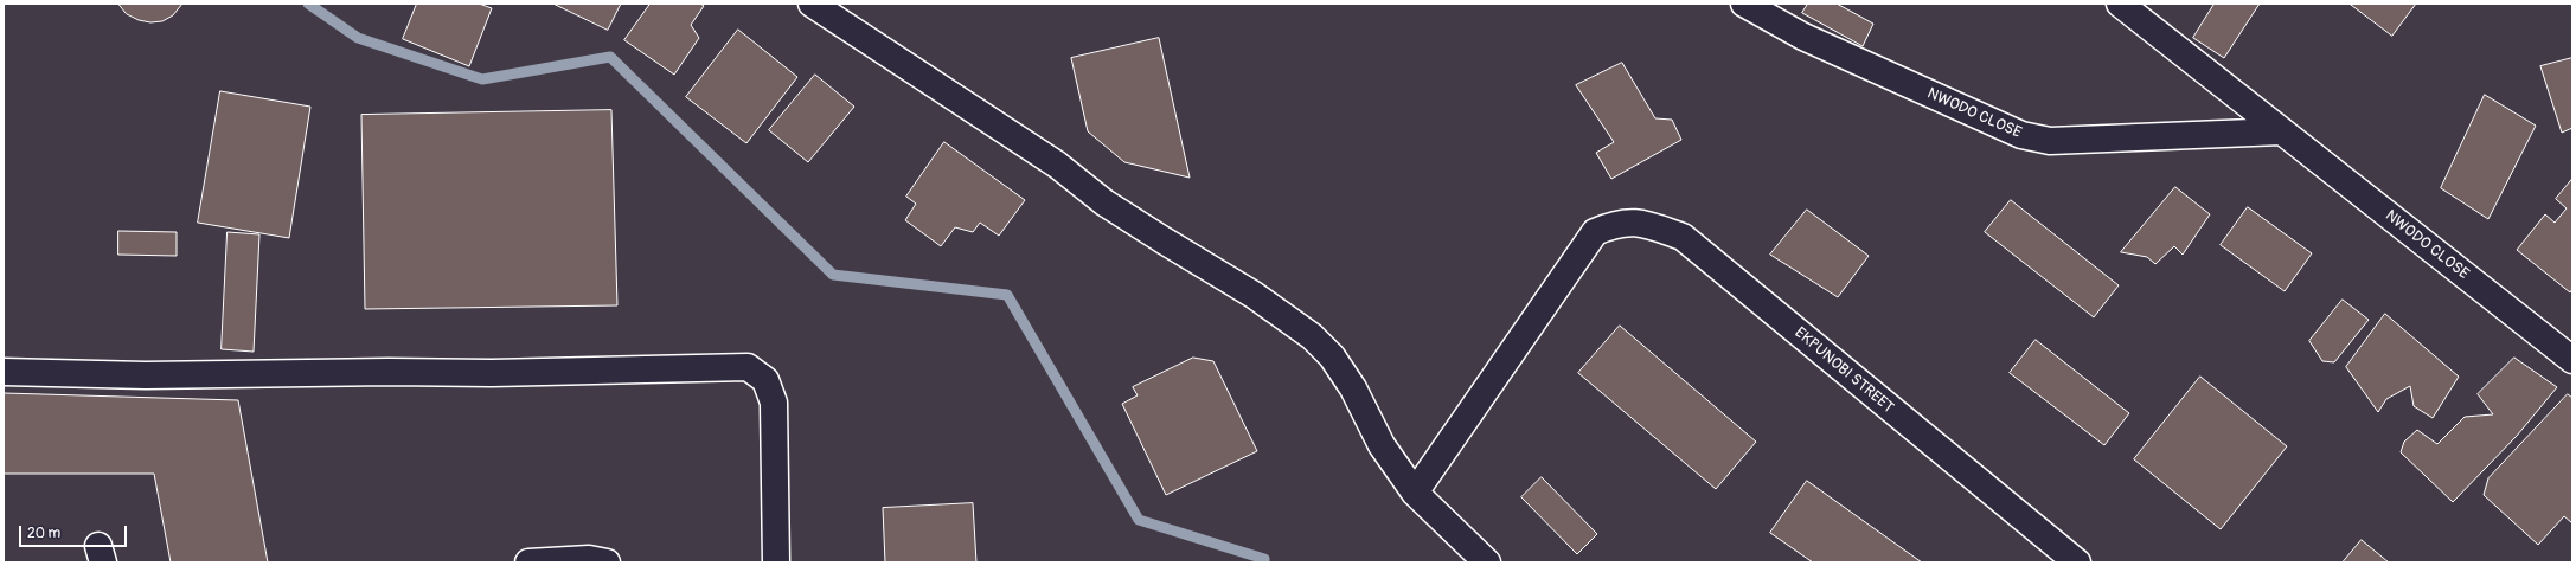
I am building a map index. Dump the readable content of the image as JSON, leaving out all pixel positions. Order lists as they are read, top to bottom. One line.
{"streets":{"street":["NWODO CLOSE","EKPUNOBI STREET"]},"scale_bar":"20 m"}
